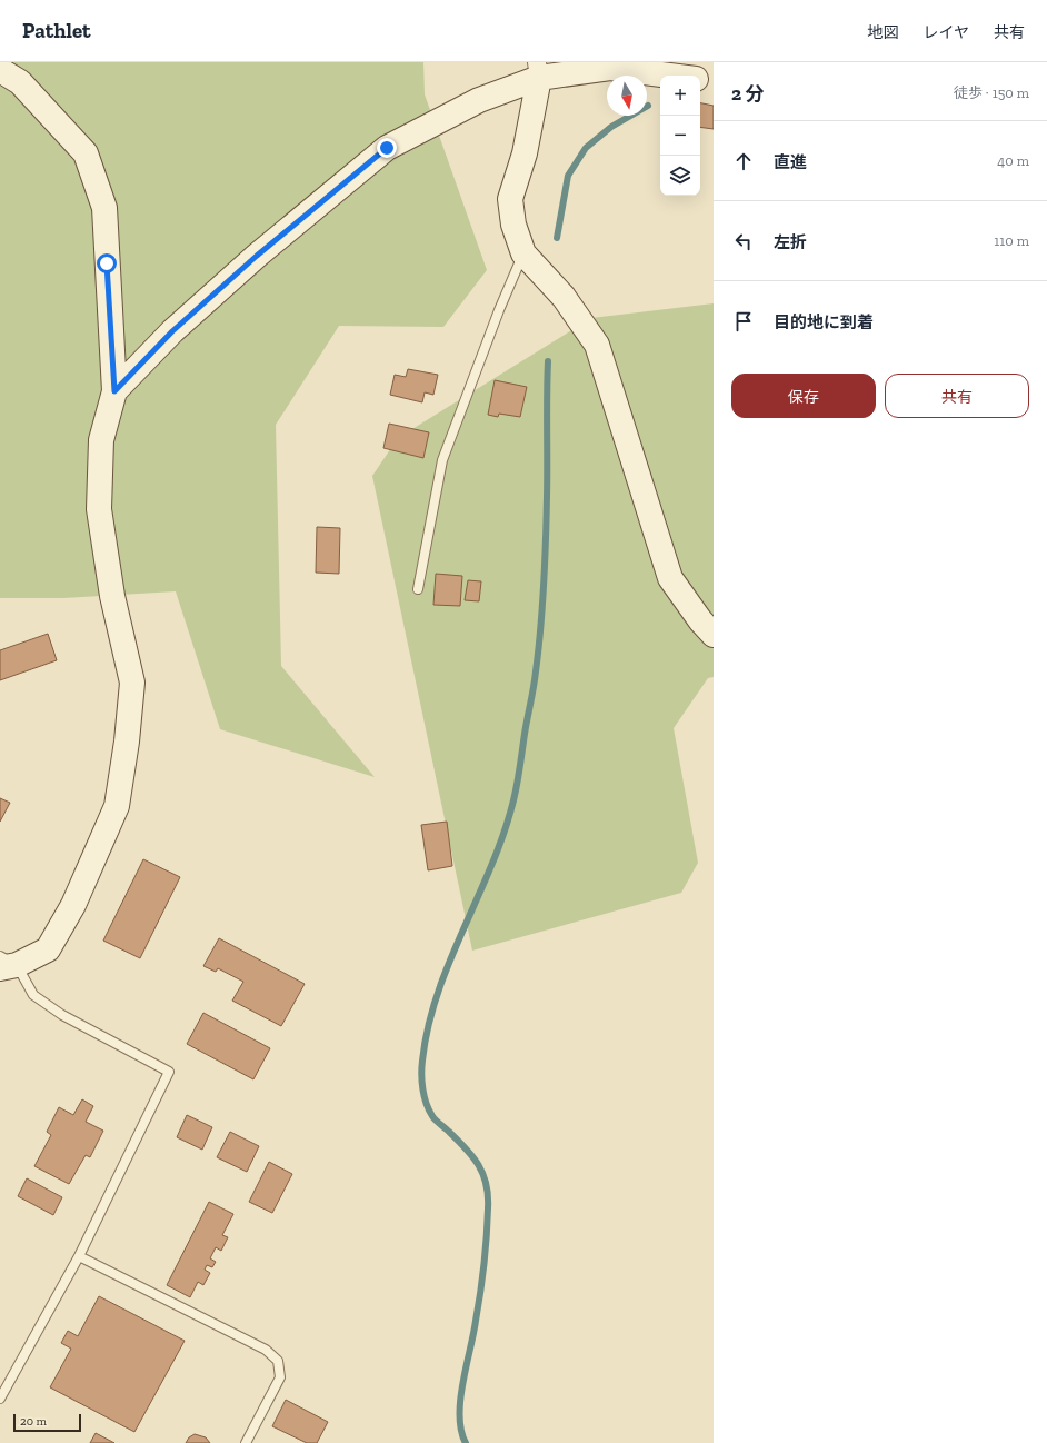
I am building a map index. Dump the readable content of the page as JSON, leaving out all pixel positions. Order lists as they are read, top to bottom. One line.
{"scale_bar":"20 m","north":"bottom","page":{"header":"Pathlet","nav":["地図","レイヤ","共有"],"heading":["2 分","徒歩 · 150 m"],"map_buttons":["+","−"],"list":[["直進","40 m"],["左折","110 m"],"目的地に到着"],"buttons":["保存","共有"],"scale":"20 m"}}
